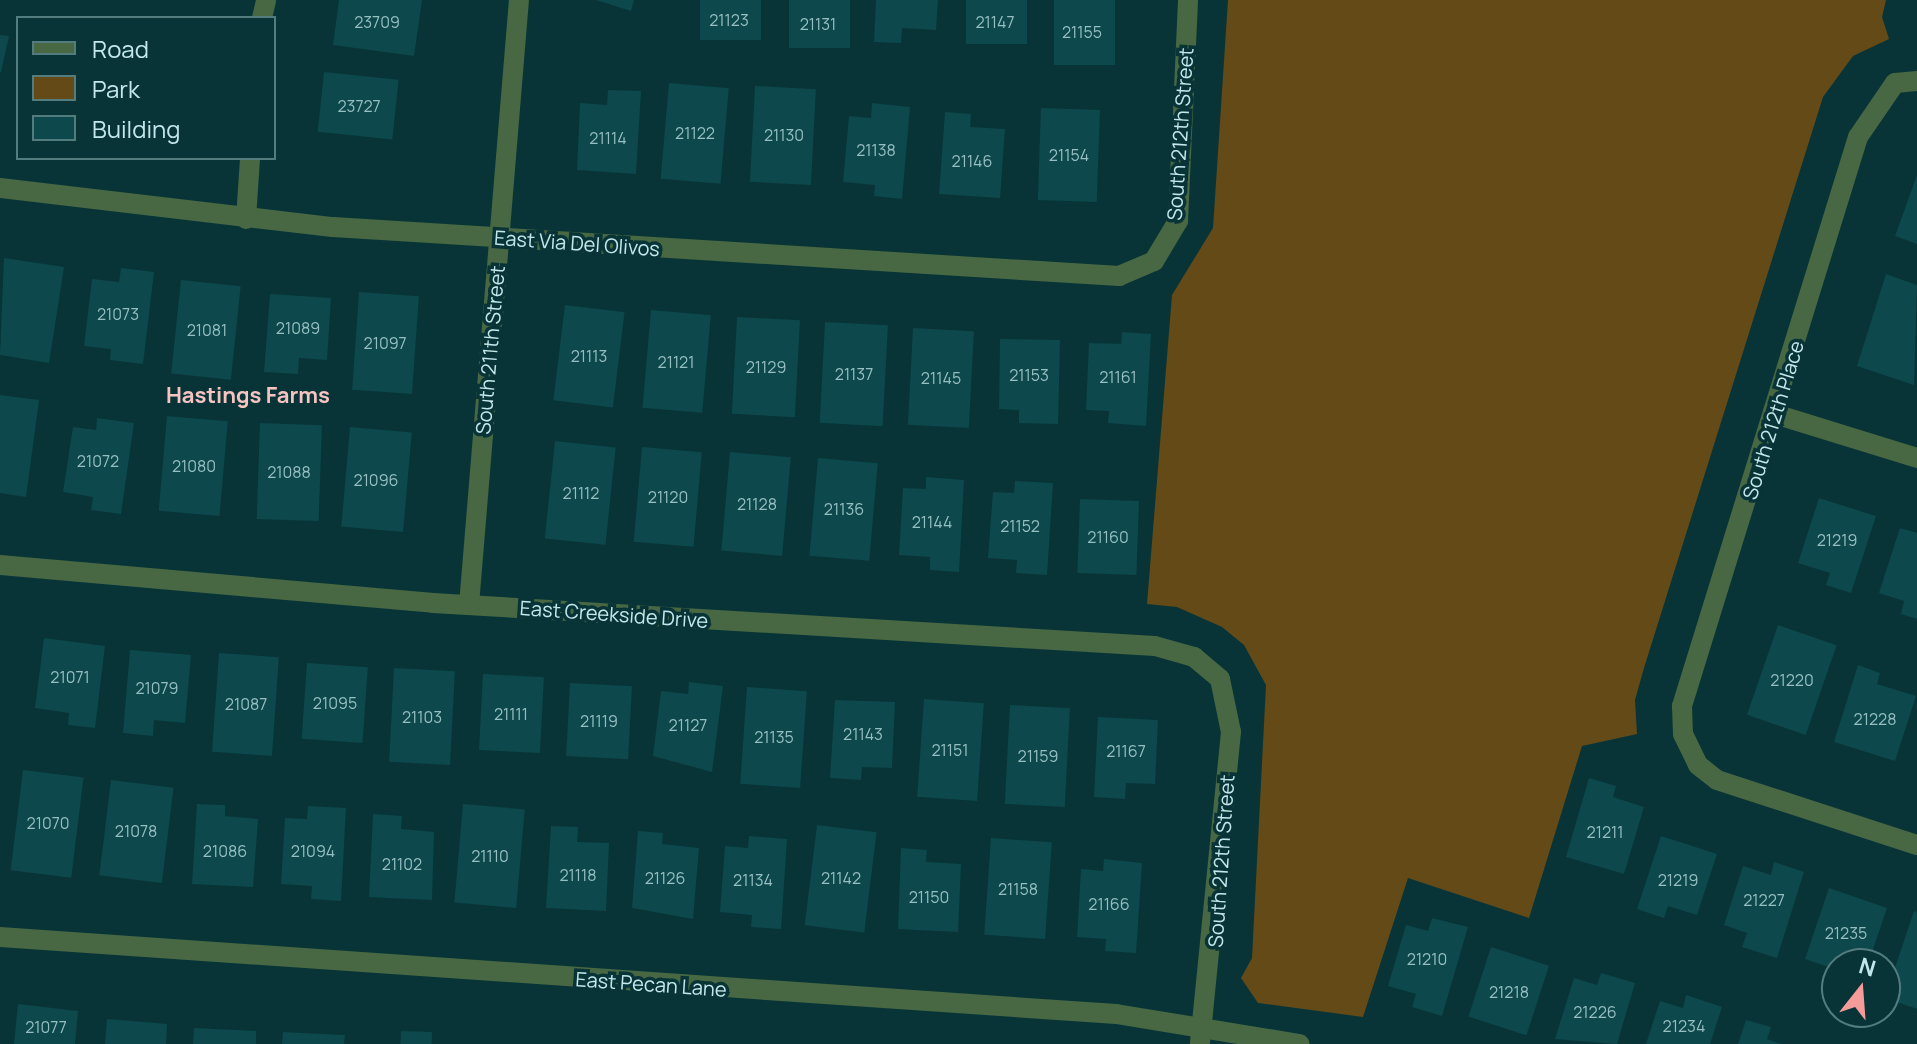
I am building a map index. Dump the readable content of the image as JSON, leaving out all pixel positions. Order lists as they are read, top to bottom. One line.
{"streets":{"street":["South 212th Street","East Via Del Olivos","South 211th Street","South 212th Place","East Creekside Drive","East Pecan Lane"]},"crossings":[["South 212th Street","East Via Del Olivos"],["South 212th Street","East Creekside Drive"],["South 212th Street","East Pecan Lane"],["East Via Del Olivos","South 211th Street"],["South 211th Street","East Creekside Drive"]],"districts":["Hastings Farms"],"house_numbers":["21123","23709","21147","21131","21155","23727","21122","21130","21114","21138","21154","21146","21073","21089","21081","21097","21113","21121","21129","21137","21153","21161","21145","21072","21080","21088","21096","21112","21120","21128","21136","21144","21152","21160","21219","21071","21220","21079","21095","21087","21111","21103","21228","21119","21127","21143","21135","21151","21167","21159","21070","21078","21211","21086","21094","21110","21102","21118","21126","21142","21134","21219","21158","21150","21227","21166","21235","21210","21218","21226","21234","21077"],"legend":["Road","Park","Building"],"north":"top"}
